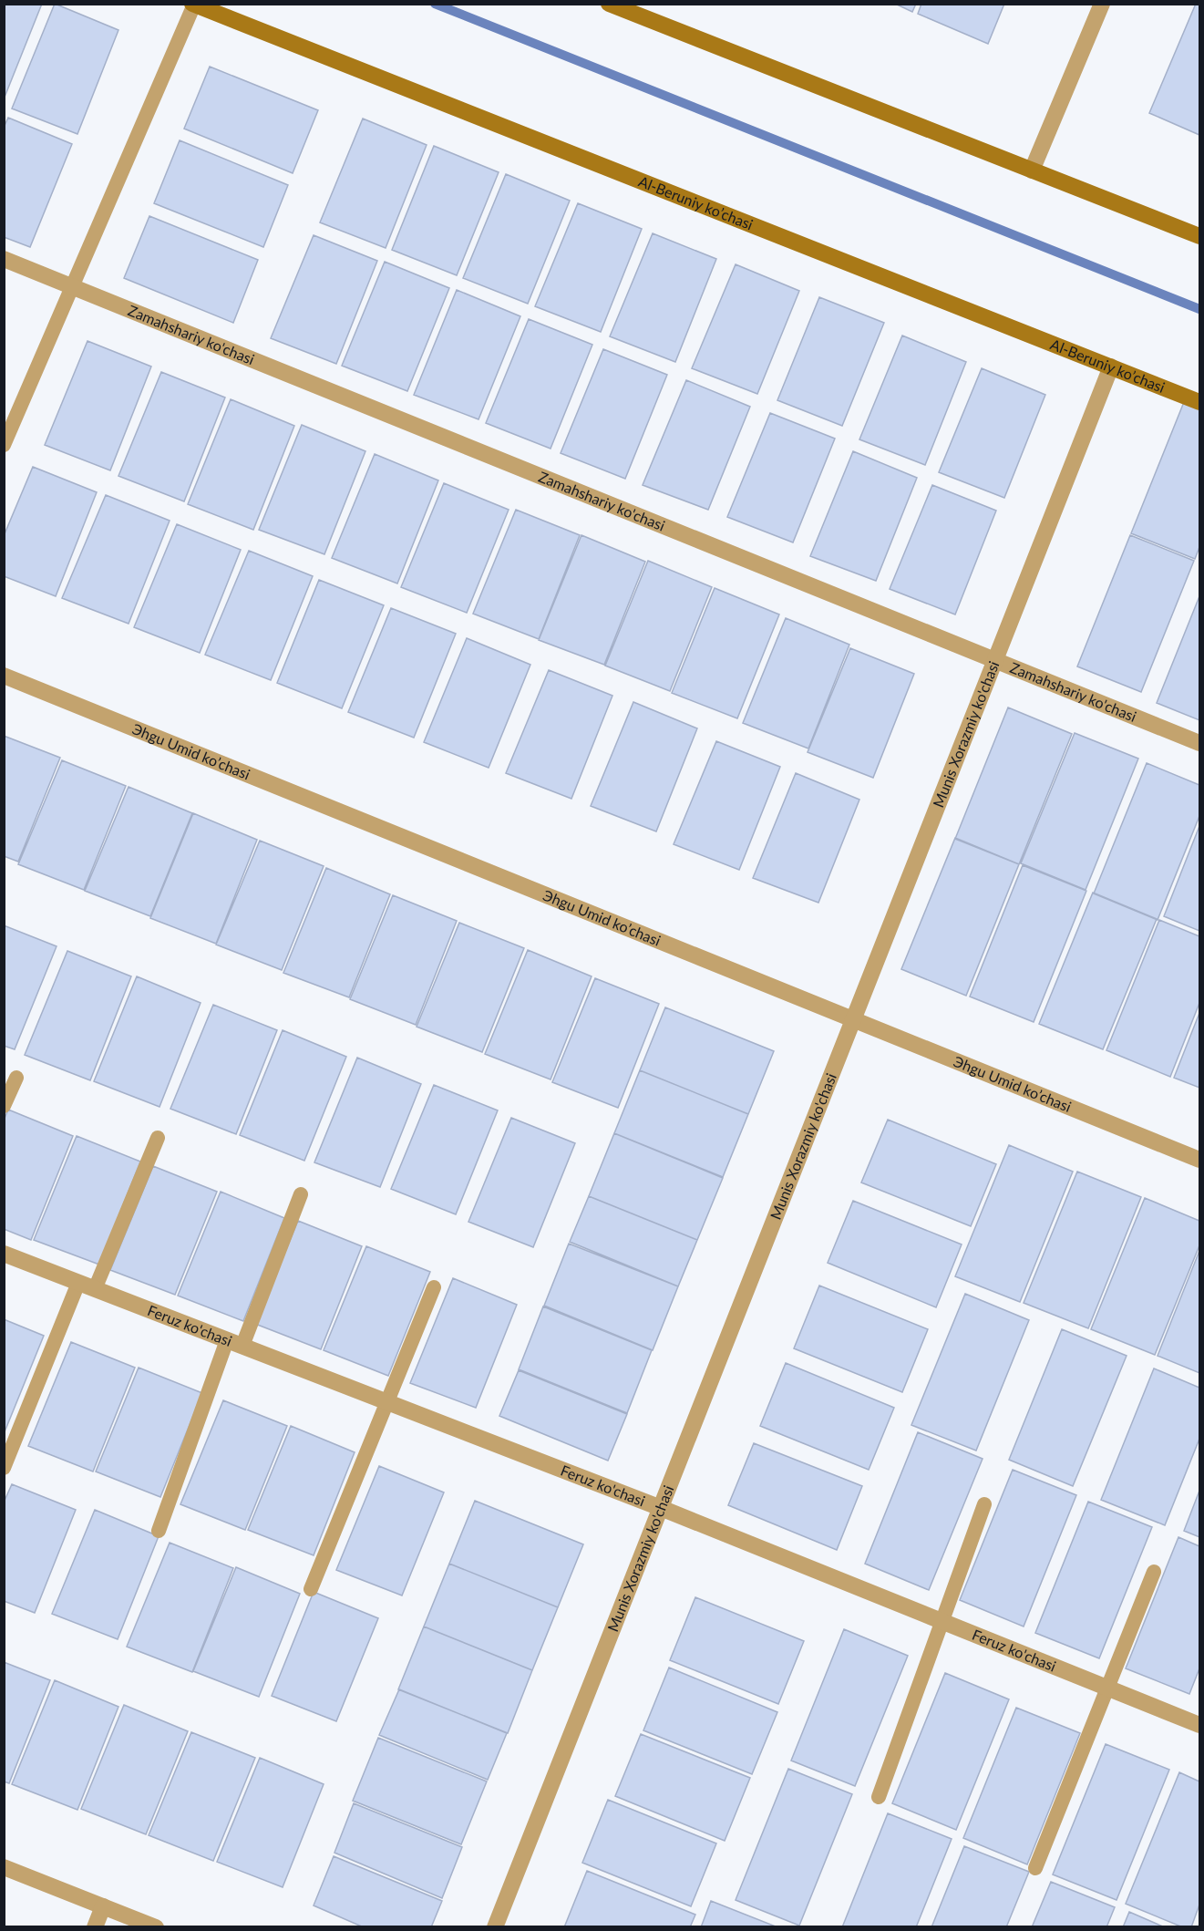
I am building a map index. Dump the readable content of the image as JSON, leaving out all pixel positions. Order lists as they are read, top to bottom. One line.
{"streets":{"main road":["Al-Beruniy ko’chasi"],"street":["Zamahshariy ko'chasi","Munis Xorazmiy ko'chasi","Эhgu Umid ko’chasi","Feruz ko'chasi"]},"crossings":[["Al-Beruniy ko’chasi","Munis Xorazmiy ko'chasi"],["Zamahshariy ko'chasi","Munis Xorazmiy ko'chasi"],["Munis Xorazmiy ko'chasi","Эhgu Umid ko’chasi"],["Munis Xorazmiy ko'chasi","Feruz ko'chasi"]]}
